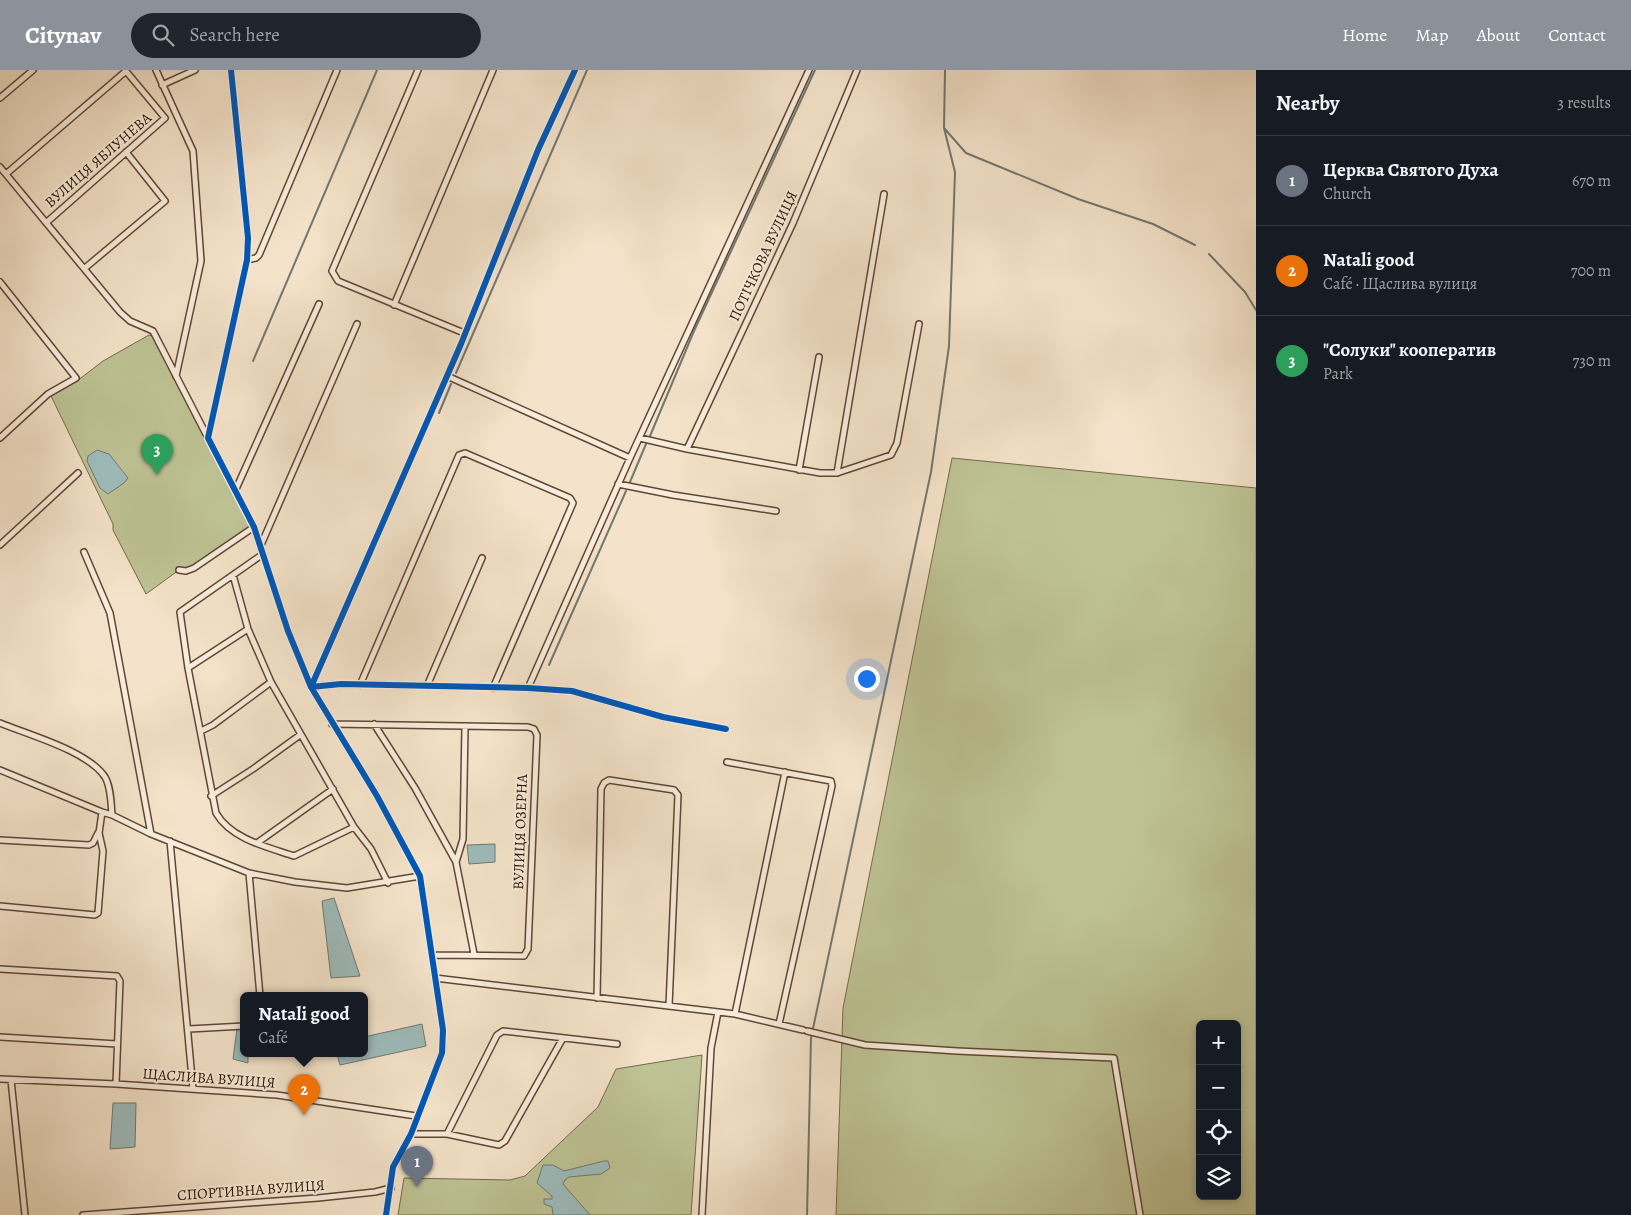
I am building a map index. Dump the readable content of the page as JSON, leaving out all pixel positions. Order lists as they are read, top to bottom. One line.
{"streets":{"street":["ВУЛИЦЯ ЯБЛУНЕВА","ПОТІЧКОВА ВУЛИЦЯ","ВУЛИЦЯ ОЗЕРНА","ЩАСЛИВА ВУЛИЦЯ","СПОРТИВНА ВУЛИЦЯ"]},"page":{"header":"Citynav","search":"Search here","nav":["Home","Map","About","Contact"],"heading":["Nearby","3 results"],"list":[{"mark":"1","name":"Церква Святого Духа","note":"Church","value":"670 m"},{"mark":"2","name":"Natali good","note":"Café · Щаслива вулиця","value":"700 m"},{"mark":"3","name":"\"Солуки\" кооператив","note":"Park","value":"730 m"}],"pins":["3","2","1"],"popup":["Natali good","Café"],"map_buttons":["+","−"]}}
